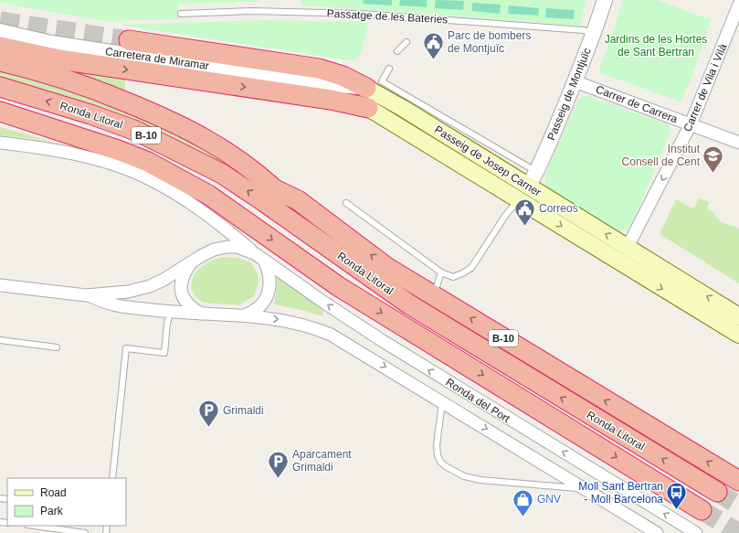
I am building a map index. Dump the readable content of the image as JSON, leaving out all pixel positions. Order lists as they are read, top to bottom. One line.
{"streets":{"highway":["Ronda Litoral","B-10"],"main road":["Passeig de Josep Carner"],"street":["Carretera de Miramar","Carrer de Vila i Vilà","Passeig de Montjuïc","Carrer de Carrera","Ronda del Port"],"lane":["Passatge de les Bateries"]},"crossings":[["Passatge de les Bateries","Passeig de Montjuïc"],["Carretera de Miramar","Passeig de Josep Carner"],["Carrer de Vila i Vilà","Carrer de Carrera"],["Carrer de Vila i Vilà","Passeig de Josep Carner"],["Passeig de Montjuïc","Carrer de Carrera"],["Passeig de Montjuïc","Passeig de Josep Carner"],["Ronda Litoral","B-10"]],"one_way":["Carrer de Vila i Vilà"],"parks":["Jardins de les Hortes de Sant Bertran"],"places":{"public building":["Parc de bombers de Montjuïc","Correos"],"school or university":["Institut Consell de Cent"],"parking":["Grimaldi","Aparcament Grimaldi"],"bus stop":["Moll Sant Bertran - Moll Barcelona"],"shop":["GNV"]},"legend":["Road","Park"]}
